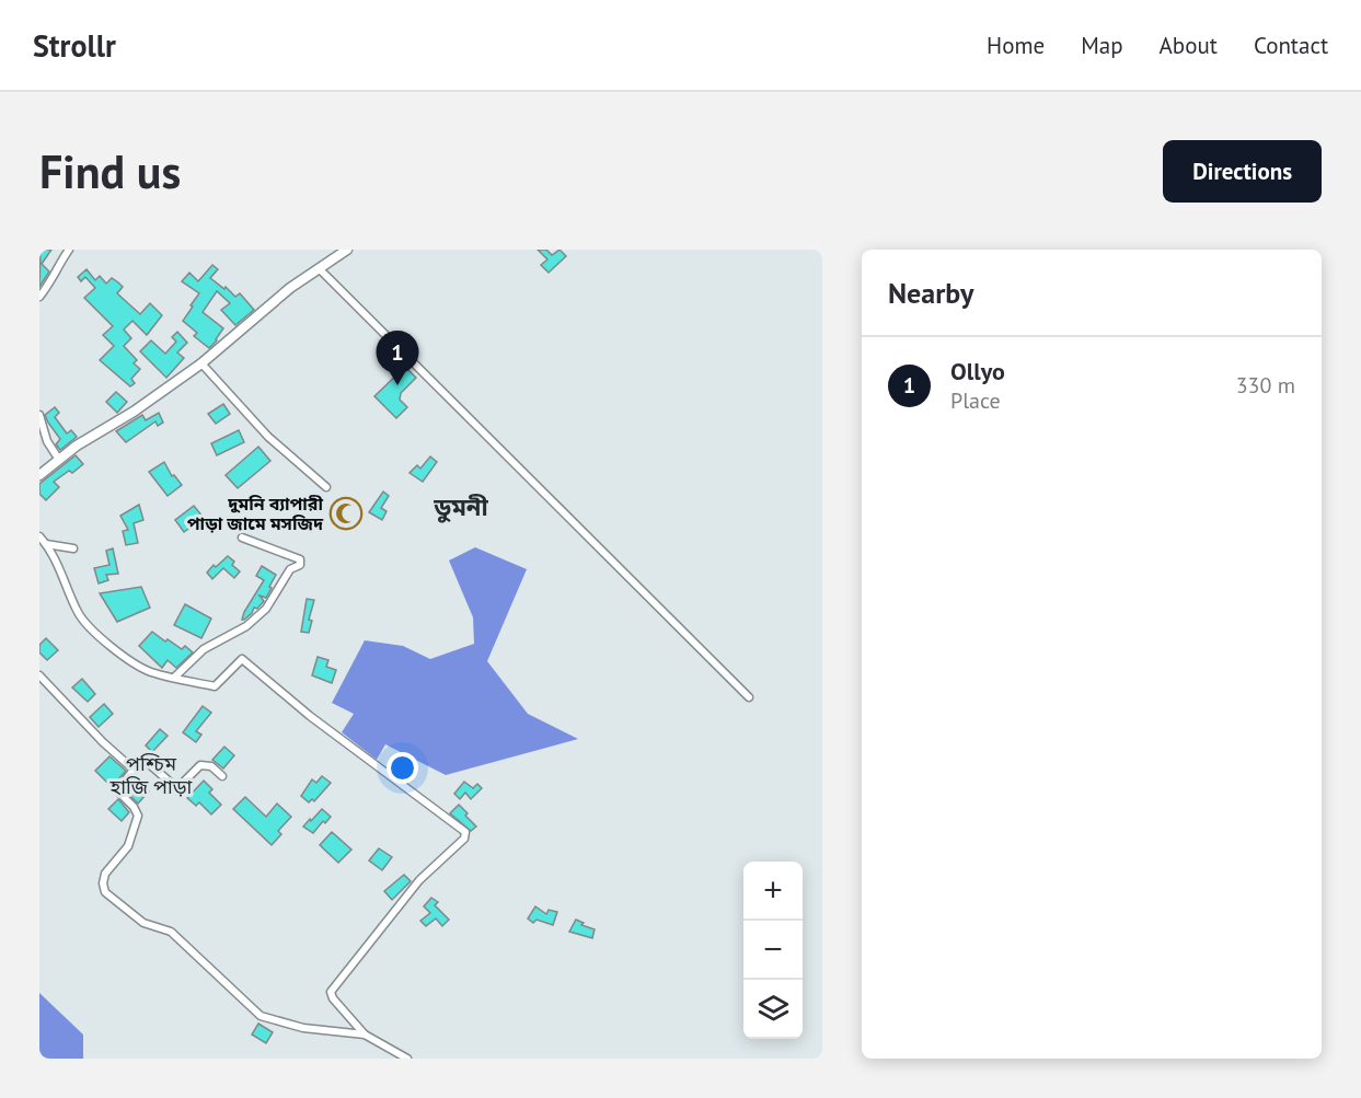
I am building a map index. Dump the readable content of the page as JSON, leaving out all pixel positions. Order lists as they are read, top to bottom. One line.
{"districts":["ডুমনী","পশ্চিম হাজি পাড়া"],"places":{"mosque":["দুমনি ব্যাপারী পাড়া জামে মসজিদ"]},"page":{"header":"Strollr","nav":["Home","Map","About","Contact"],"buttons":"Directions","title":"Find us","heading":"Nearby","pins":"1","list":[{"mark":"1","name":"Ollyo","note":"Place","value":"330 m"}],"map_buttons":["+","−"]}}
